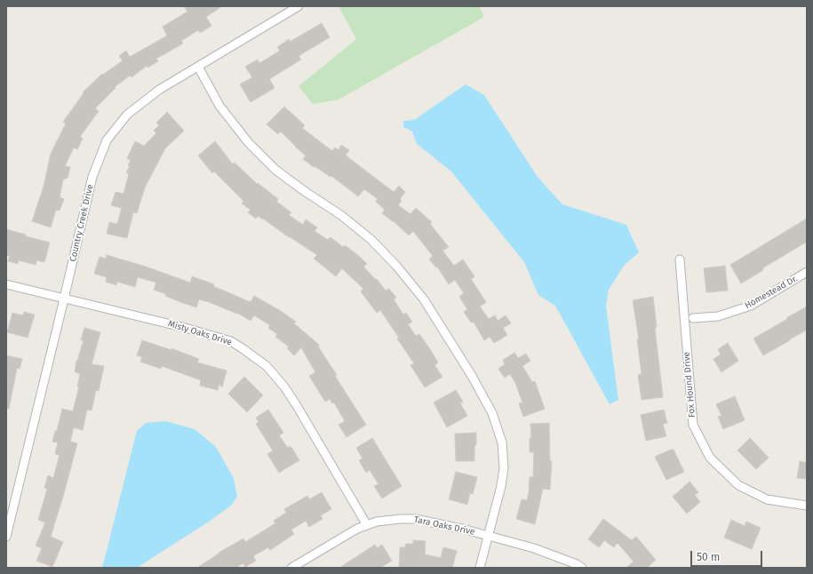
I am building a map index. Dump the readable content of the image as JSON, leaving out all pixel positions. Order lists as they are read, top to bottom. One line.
{"streets":{"street":["Country Creek Drive","Homestead Dr.","Misty Oaks Drive","Fox Hound Drive","Tara Oaks Drive"]},"crossings":[["Country Creek Drive","Misty Oaks Drive"],["Misty Oaks Drive","Tara Oaks Drive"]],"scale_bar":"50 m"}
